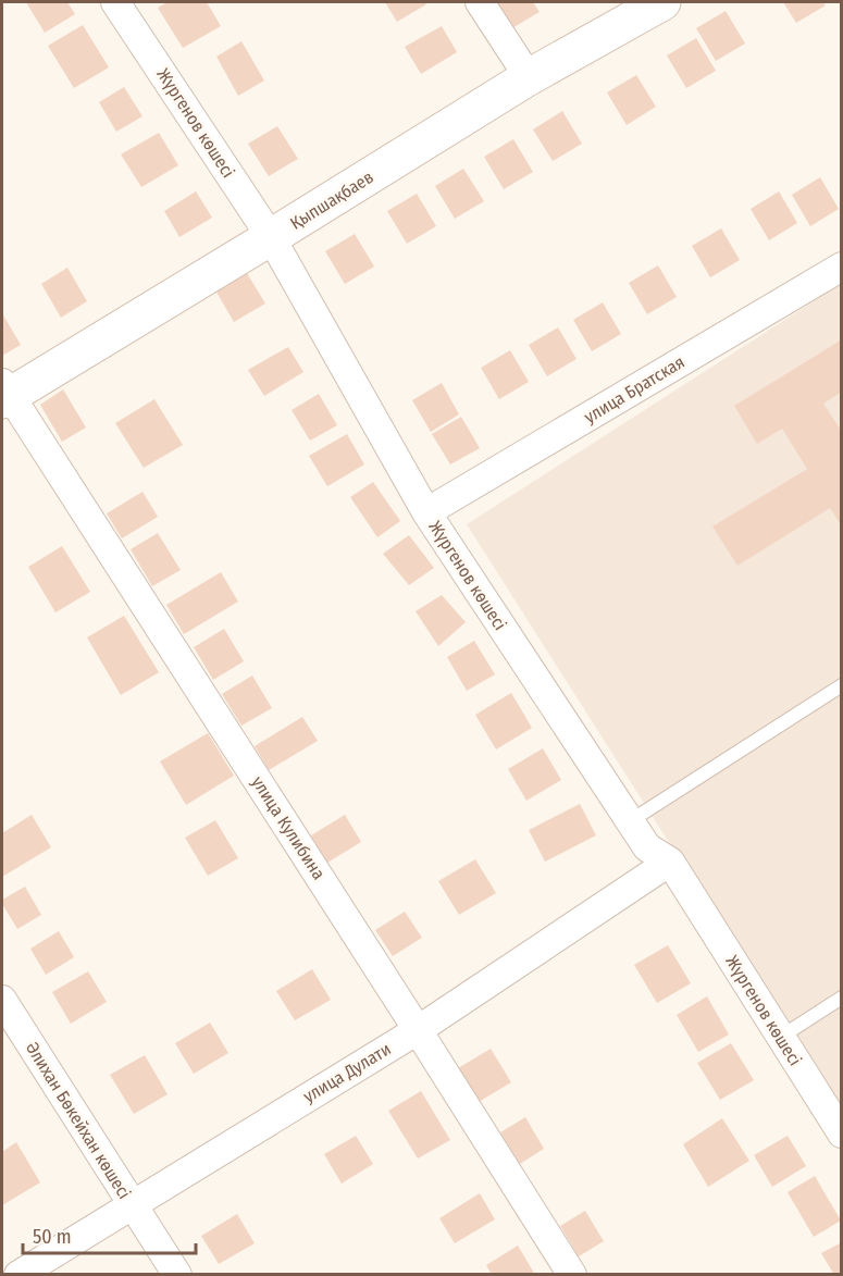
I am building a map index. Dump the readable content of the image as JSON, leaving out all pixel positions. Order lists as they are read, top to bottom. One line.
{"streets":{"street":["Жүргенов көшесі","Қыпшақбаев","улица Братская","улица Кулибина","улица Дулати","Әлихан Бөкейхан көшесі"]},"crossings":[["Жүргенов көшесі","Қыпшақбаев"],["Жүргенов көшесі","улица Братская"],["Жүргенов көшесі","улица Дулати"],["Қыпшақбаев","улица Кулибина"],["улица Кулибина","улица Дулати"],["улица Дулати","Әлихан Бөкейхан көшесі"]],"scale_bar":"50 m"}
